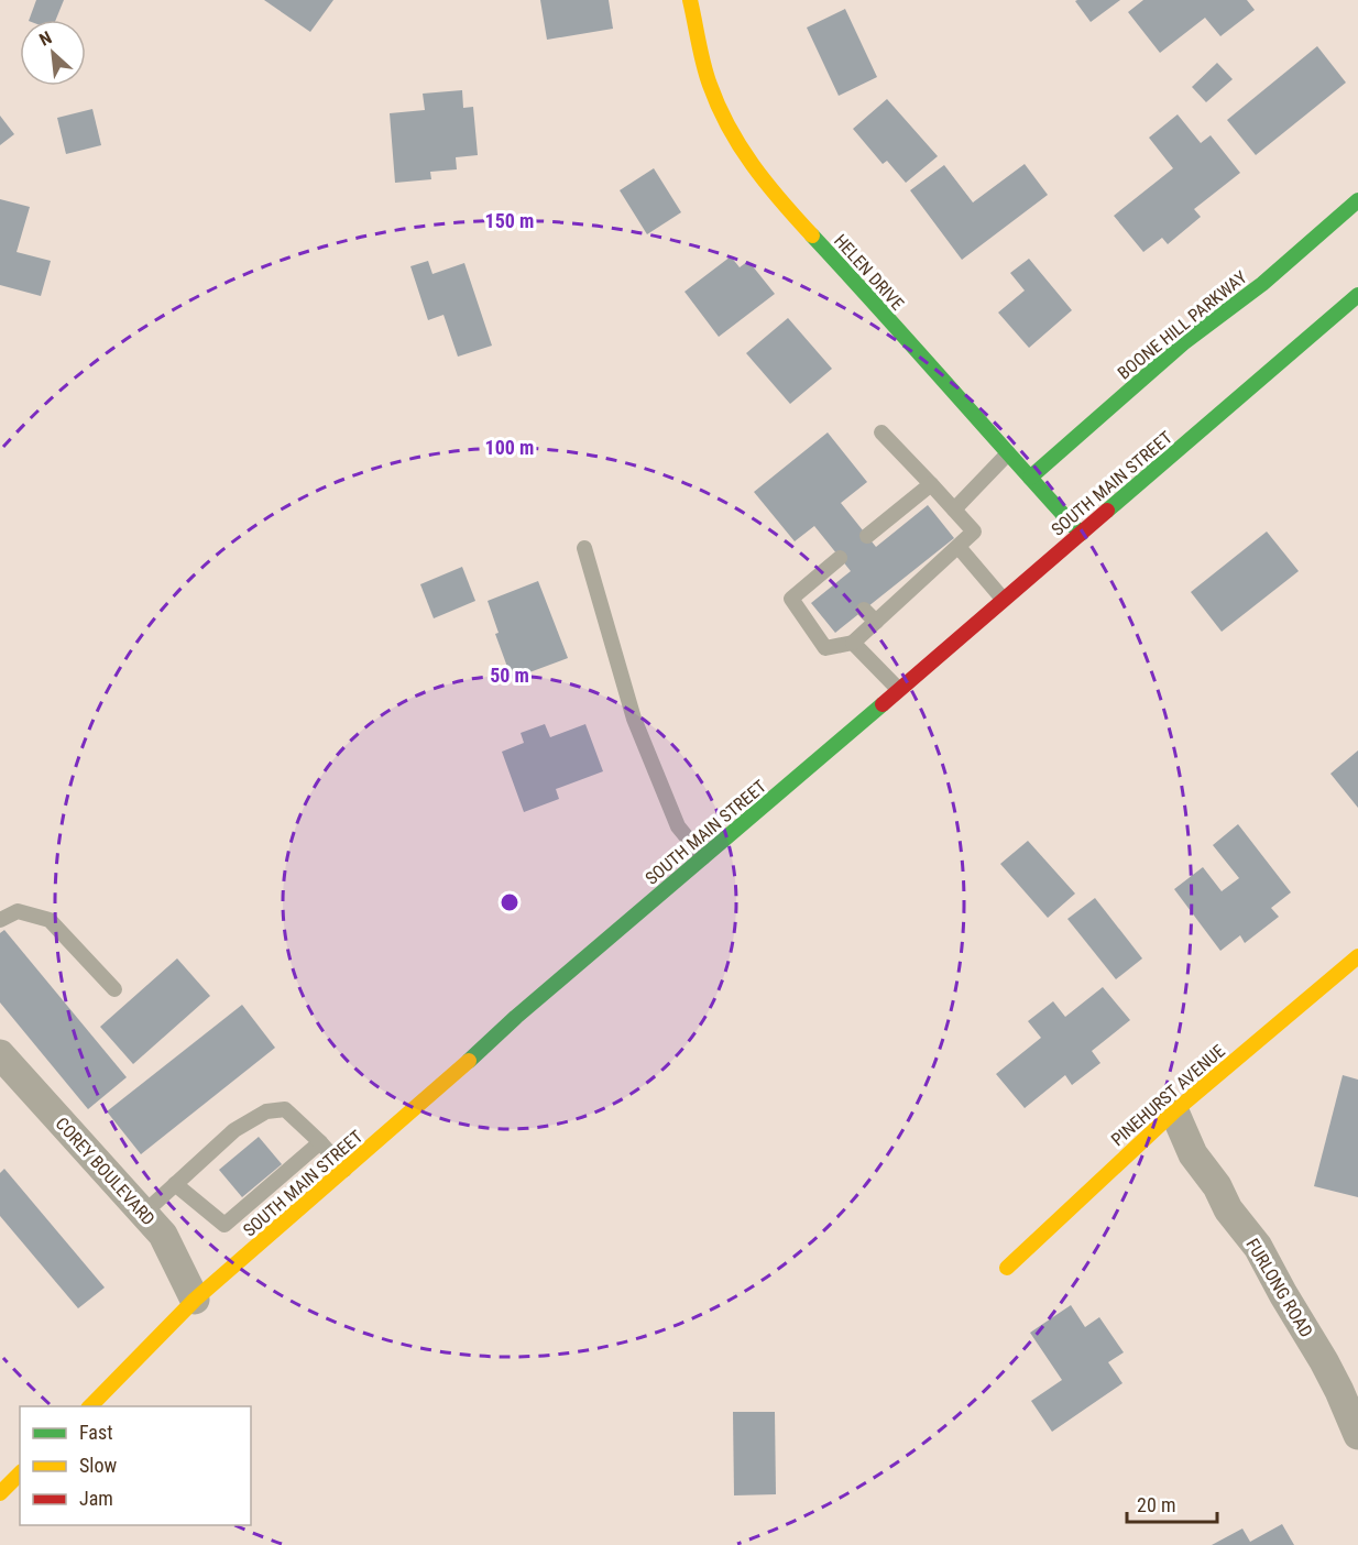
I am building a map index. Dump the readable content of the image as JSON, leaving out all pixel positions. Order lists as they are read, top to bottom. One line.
{"streets":{"main road":["HELEN DRIVE","BOONE HILL PARKWAY","SOUTH MAIN STREET","PINEHURST AVENUE"],"street":["COREY BOULEVARD","FURLONG ROAD"]},"crossings":[["HELEN DRIVE","BOONE HILL PARKWAY"],["HELEN DRIVE","SOUTH MAIN STREET"],["SOUTH MAIN STREET","COREY BOULEVARD"],["PINEHURST AVENUE","FURLONG ROAD"]],"legend":["Fast","Slow","Jam"],"scale_bar":"20 m","north":"top left","rings":["150 m","100 m","50 m"]}
